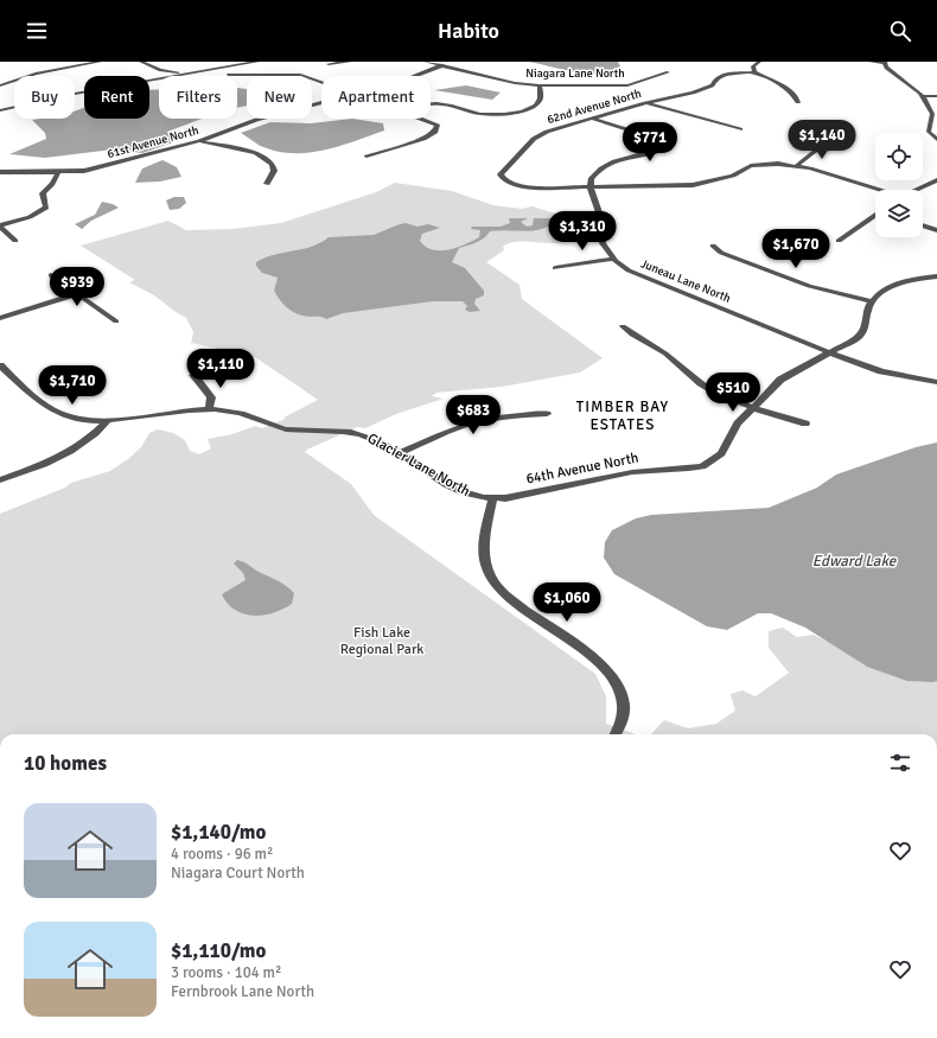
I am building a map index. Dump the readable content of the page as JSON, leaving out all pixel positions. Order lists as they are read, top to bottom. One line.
{"streets":{"street":["Niagara Lane North","62nd Avenue North","61st Avenue North","Juneau Lane North","Glacier Lane North","64th Avenue North"]},"crossings":[["Niagara Lane North","61st Avenue North"],["62nd Avenue North","Juneau Lane North"],["Juneau Lane North","64th Avenue North"],["Glacier Lane North","64th Avenue North"]],"districts":["TIMBER BAY ESTATES"],"water":["Edward Lake"],"parks":["Fish Lake Regional Park"],"page":{"header":"Habito","chip":["Buy","Rent","Filters","New","Apartment"],"price":["$1,140","$771","$1,310","$1,670","$939","$1,110","$1,710","$510","$683","$1,060"],"heading":"10 homes","list":[{"name":"$1,140/mo","note":"4 rooms · 96 m² · Niagara Court North"},{"name":"$1,110/mo","note":"3 rooms · 104 m² · Fernbrook Lane North"}]}}
